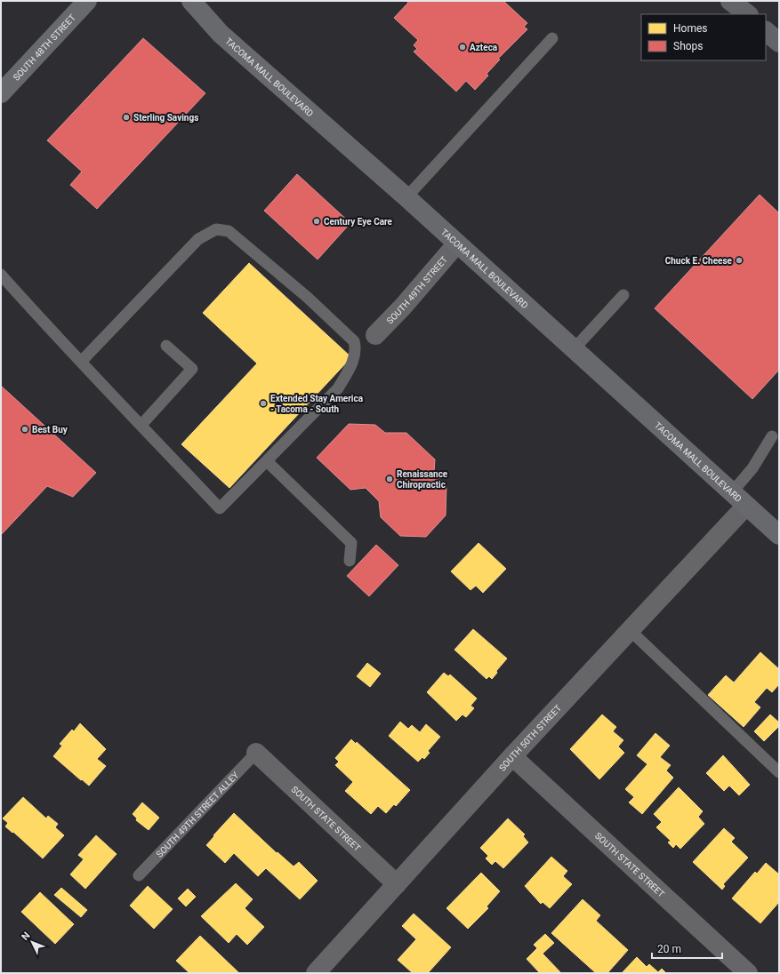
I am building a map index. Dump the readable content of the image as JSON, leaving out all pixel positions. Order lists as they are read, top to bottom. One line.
{"streets":{"main road":["SOUTH 48TH STREET","TACOMA MALL BOULEVARD"],"street":["SOUTH 49TH STREET","SOUTH 50TH STREET","SOUTH STATE STREET"],"lane":["SOUTH 49TH STREET ALLEY"]},"crossings":[["TACOMA MALL BOULEVARD","SOUTH 49TH STREET"],["TACOMA MALL BOULEVARD","SOUTH 50TH STREET"],["SOUTH 50TH STREET","SOUTH STATE STREET"],["SOUTH 49TH STREET ALLEY","SOUTH STATE STREET"]],"places":["Azteca","Sterling Savings","Century Eye Care","Chuck E. Cheese","Extended Stay America - Tacoma - South","Best Buy","Renaissance Chiropractic"],"legend":["Homes","Shops"],"scale_bar":"20 m","north":"top left"}
